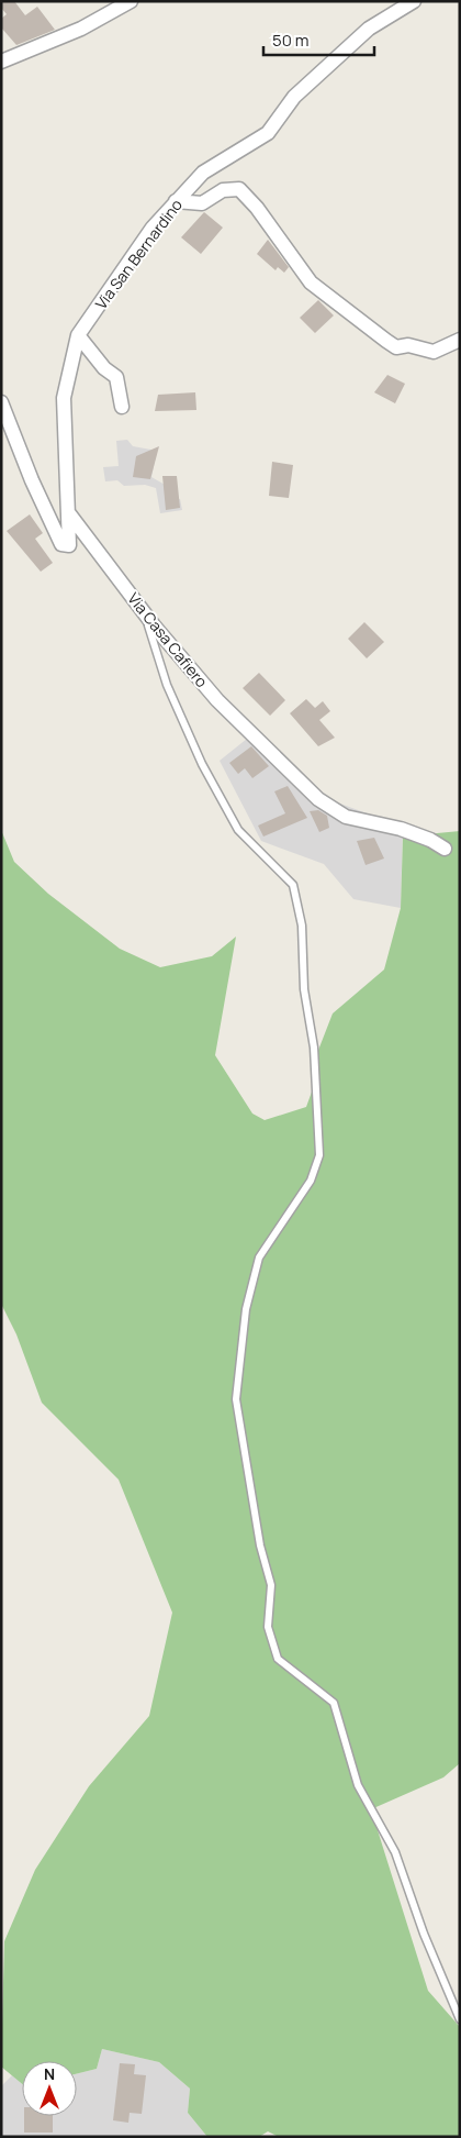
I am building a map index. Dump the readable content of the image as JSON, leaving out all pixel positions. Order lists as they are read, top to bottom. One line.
{"streets":{"street":["Via San Bernardino","Via Casa Cafiero"]},"crossings":[["Via San Bernardino","Via Casa Cafiero"]],"scale_bar":"50 m","north":"top"}
